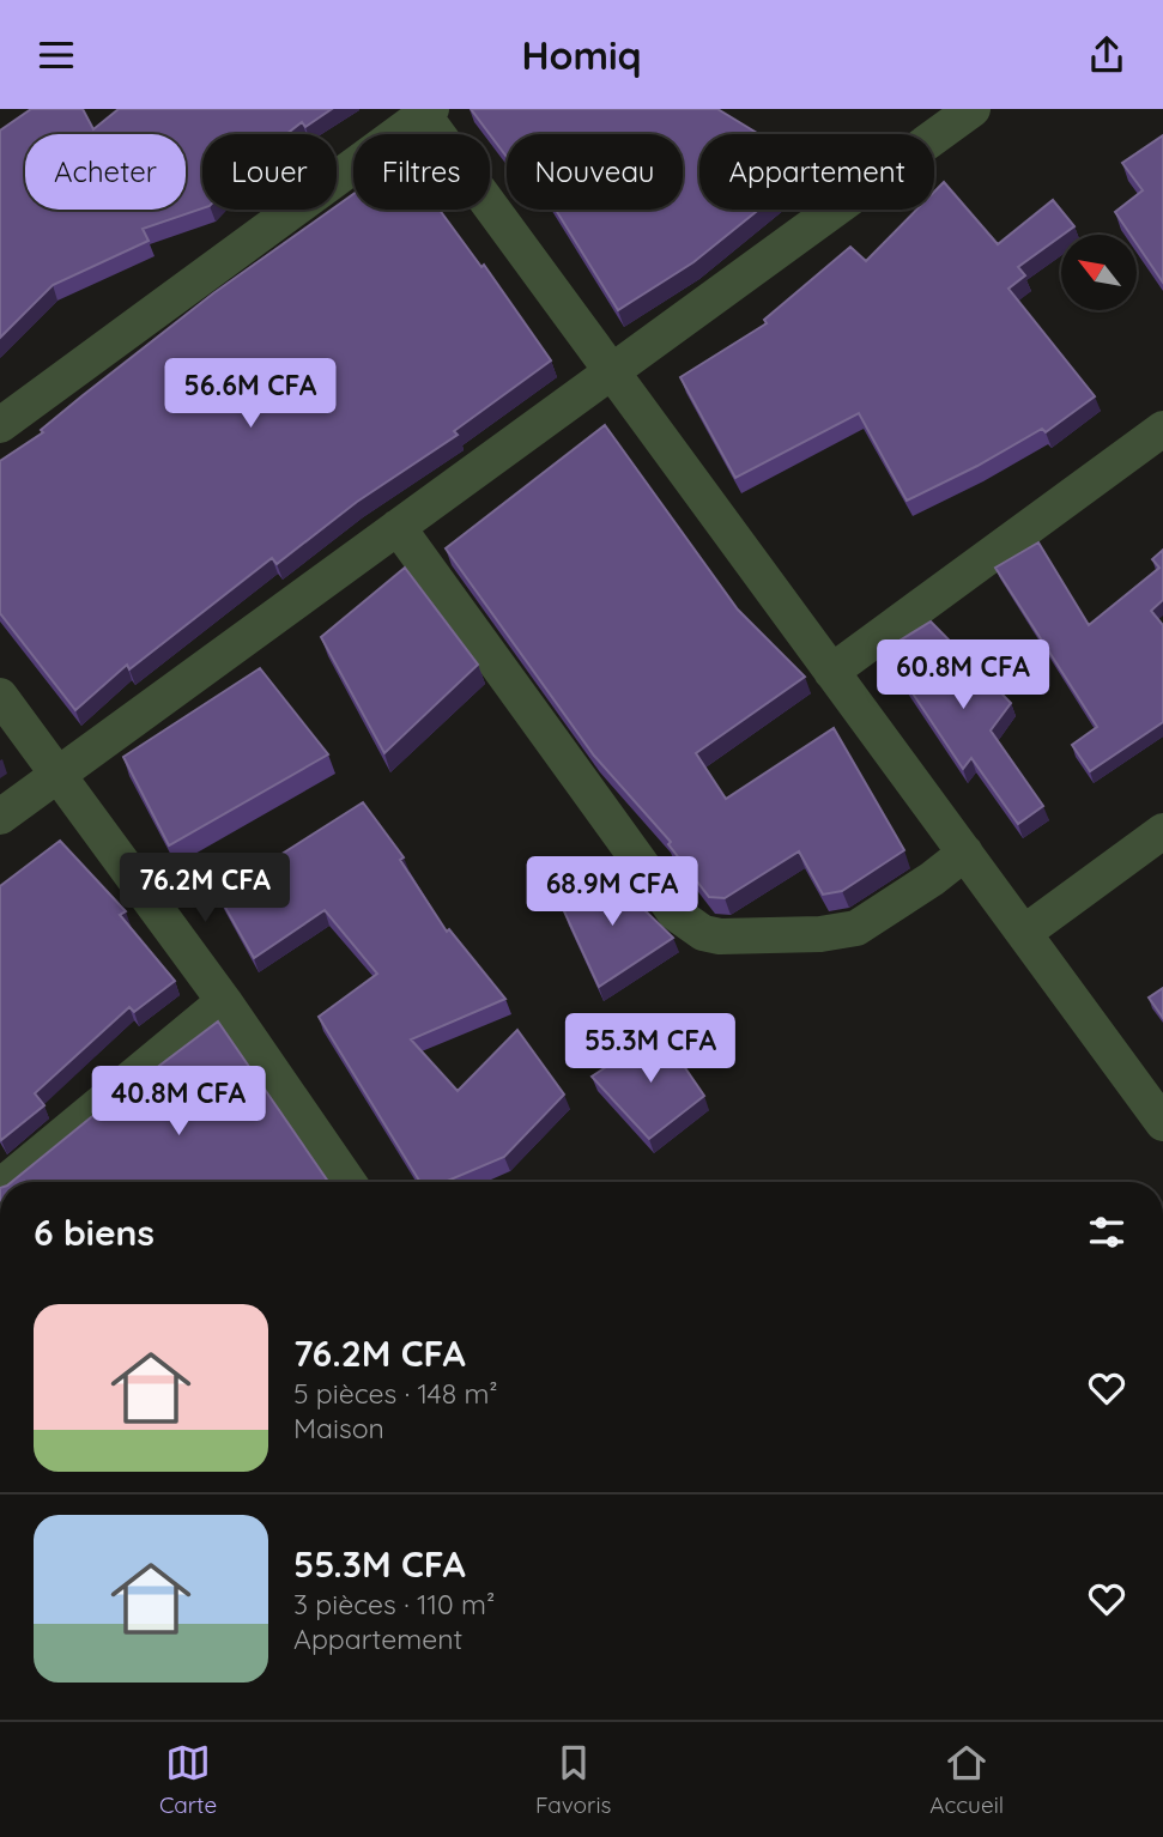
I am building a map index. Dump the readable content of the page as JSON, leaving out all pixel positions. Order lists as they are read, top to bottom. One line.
{"north":"top left","page":{"header":"Homiq","chip":["Acheter","Louer","Filtres","Nouveau","Appartement"],"price":["56.6M CFA","60.8M CFA","76.2M CFA","68.9M CFA","55.3M CFA","40.8M CFA"],"heading":"6 biens","list":[{"name":"76.2M CFA","note":"5 pièces · 148 m² · Maison"},{"name":"55.3M CFA","note":"3 pièces · 110 m² · Appartement"}],"tabs":["Carte","Favoris","Accueil"]}}
